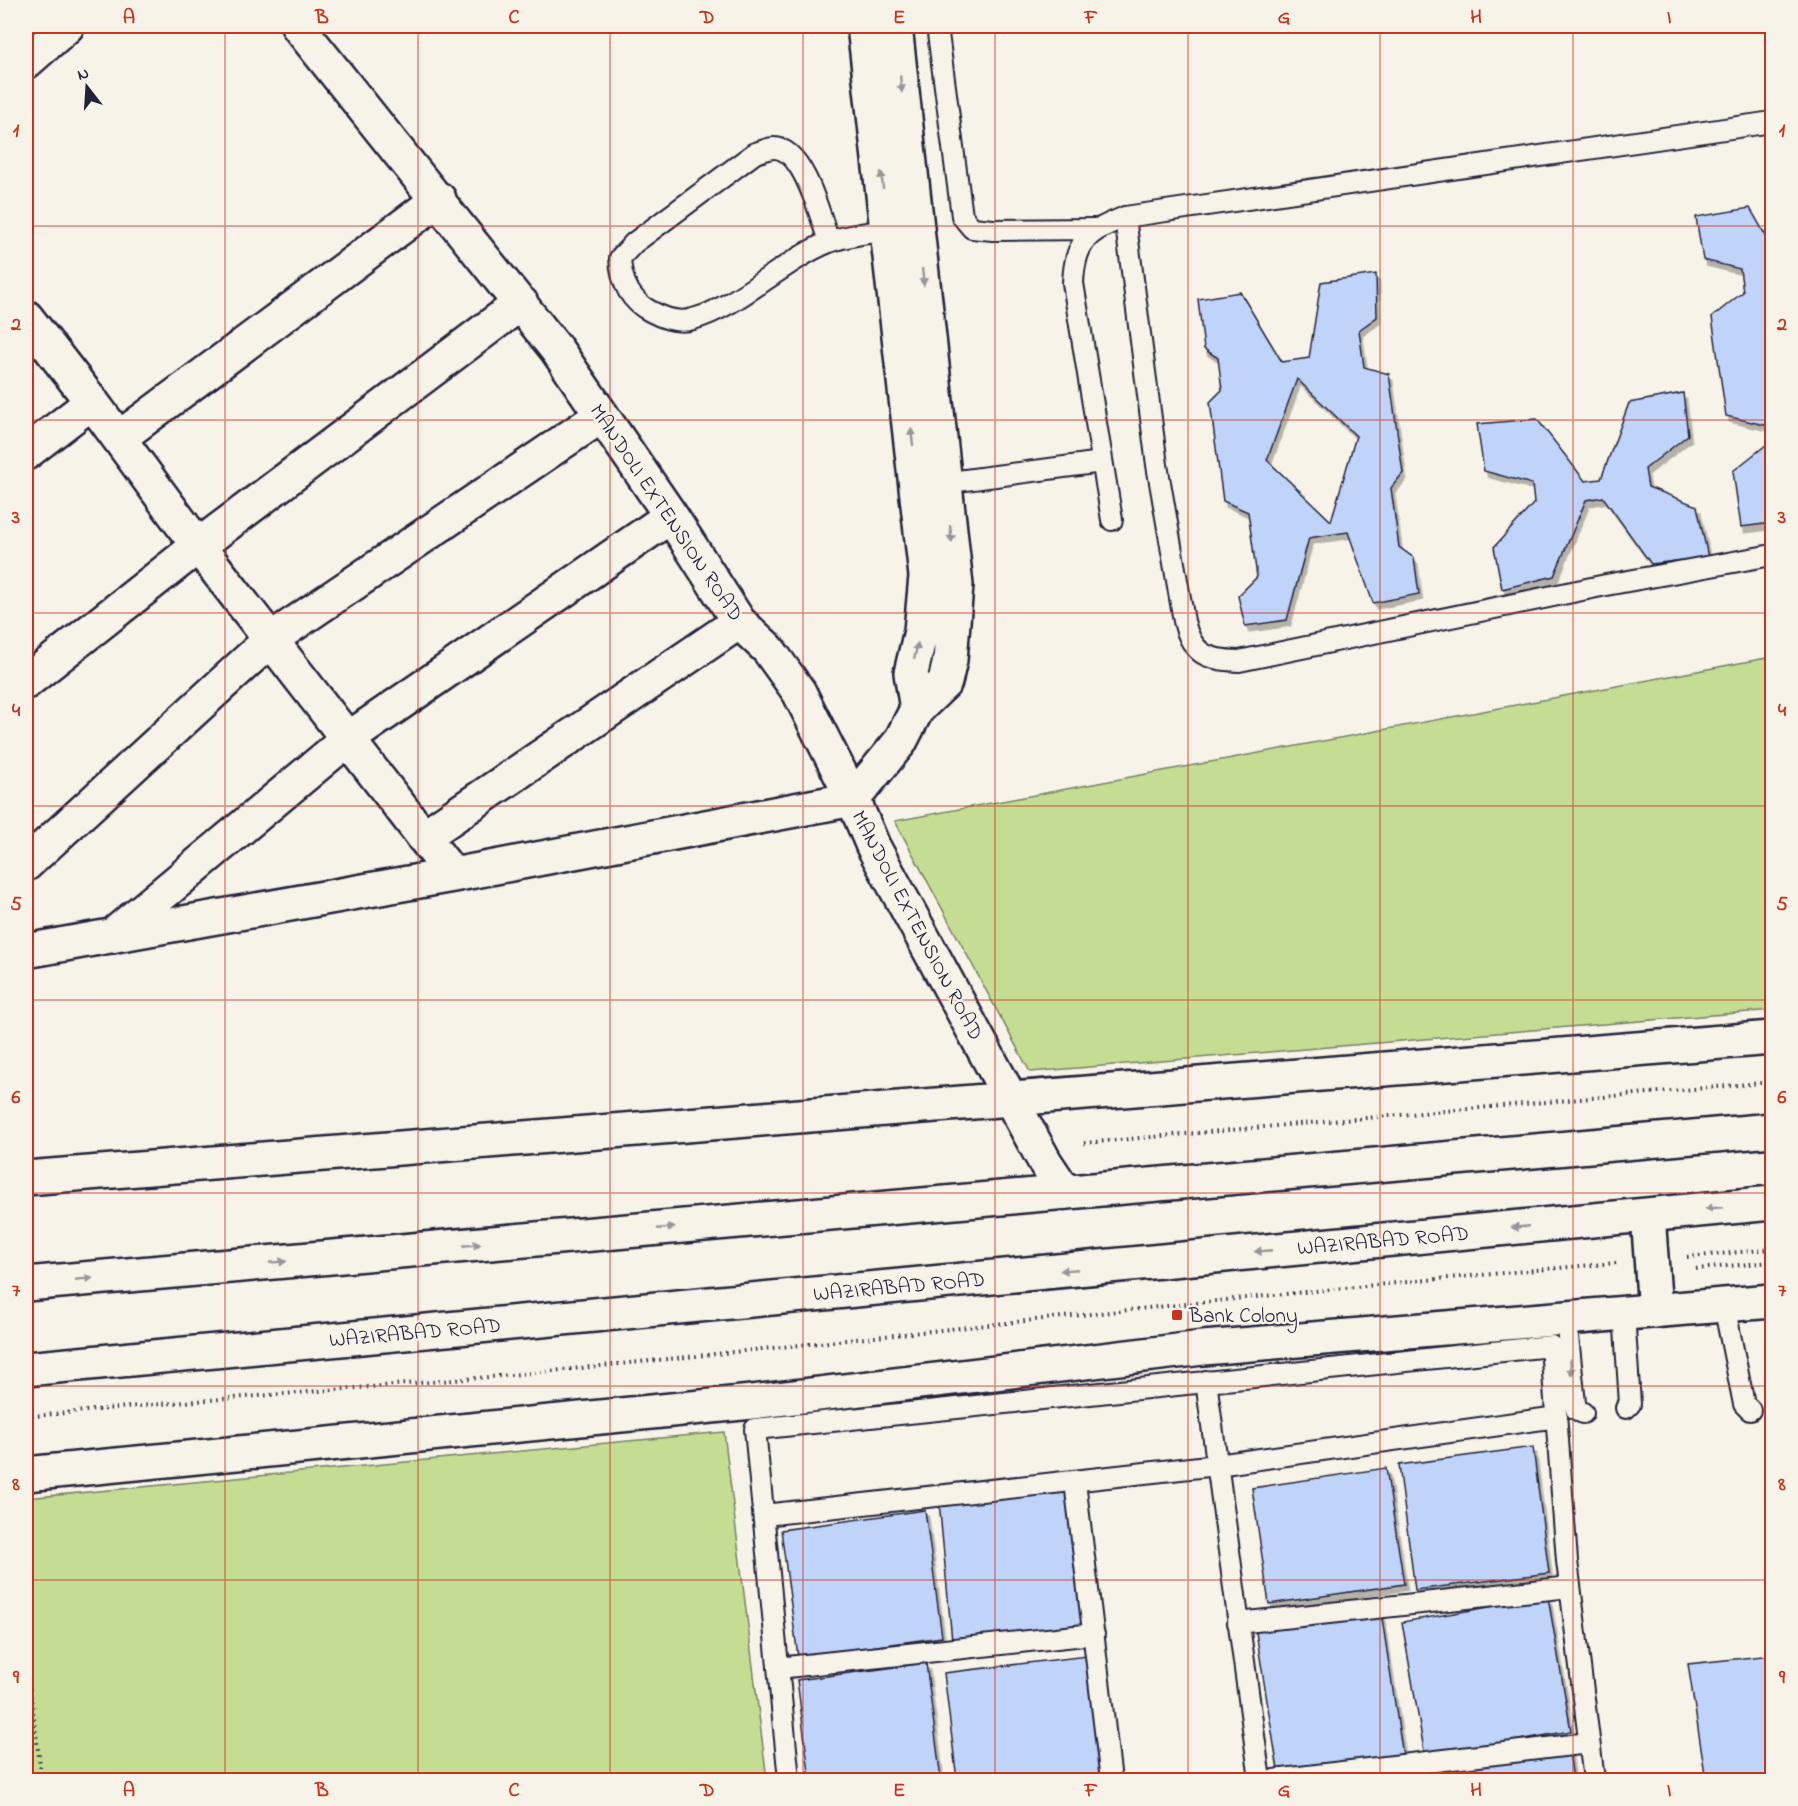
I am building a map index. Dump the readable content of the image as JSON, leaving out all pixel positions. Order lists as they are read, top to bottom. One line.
{"streets":{"main road":["MANDOLI EXTENSION ROAD","WAZIRABAD ROAD"]},"places":{"transit":["Bank Colony"]},"north":"top","grid":{"columns":["A","B","C","D","E","F","G","H","I"],"rows":["1","2","3","4","5","6","7","8","9"]}}
